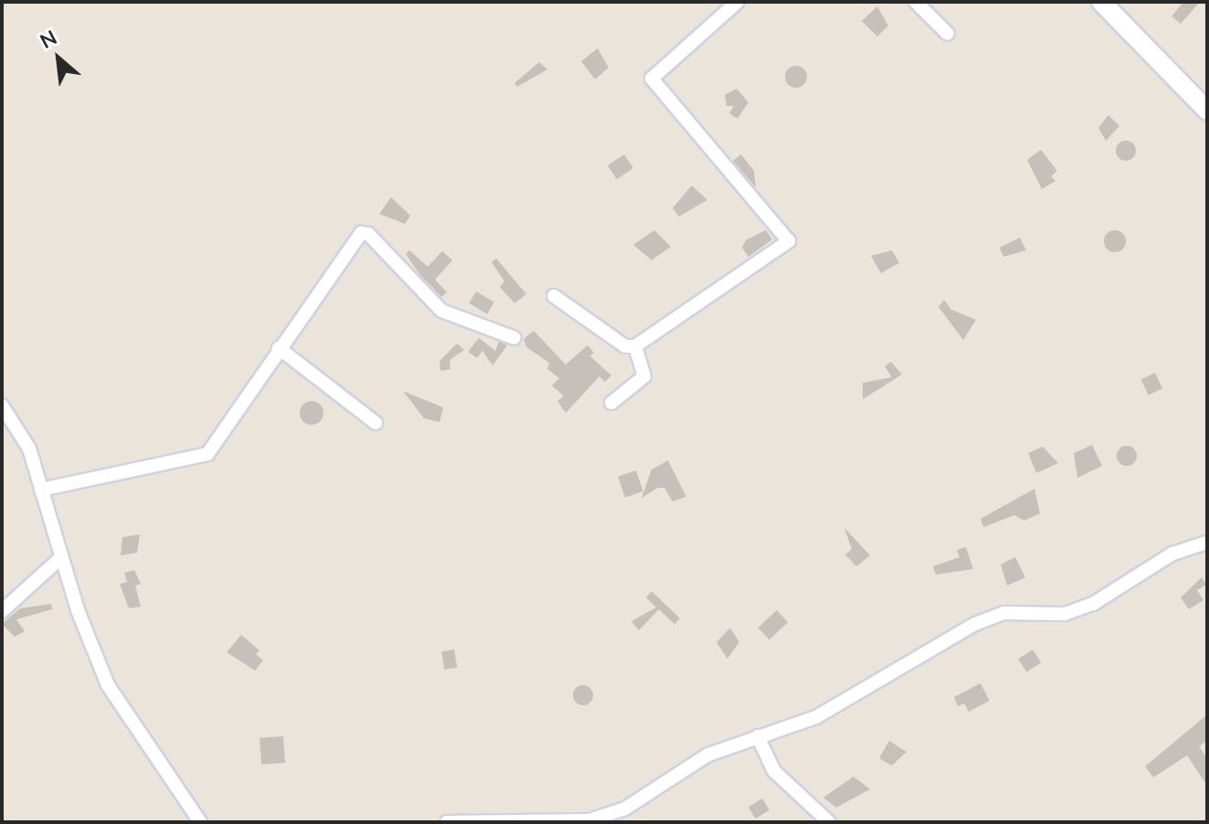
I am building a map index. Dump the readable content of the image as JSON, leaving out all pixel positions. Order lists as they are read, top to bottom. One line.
{"north":"top left"}
